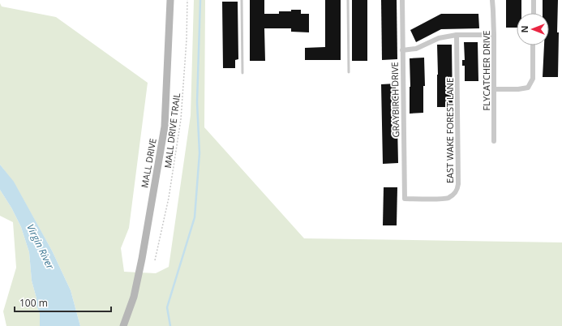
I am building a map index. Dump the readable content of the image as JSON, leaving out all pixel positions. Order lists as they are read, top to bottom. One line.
{"streets":{"main road":["MALL DRIVE"],"street":["FLYCATCHER DRIVE","GRAYBIRCH DRIVE","EAST WAKE FOREST LANE"],"path":["MALL DRIVE TRAIL"]},"crossings":[["GRAYBIRCH DRIVE","EAST WAKE FOREST LANE"]],"water":["Virgin River"],"scale_bar":"100 m","north":"left"}
